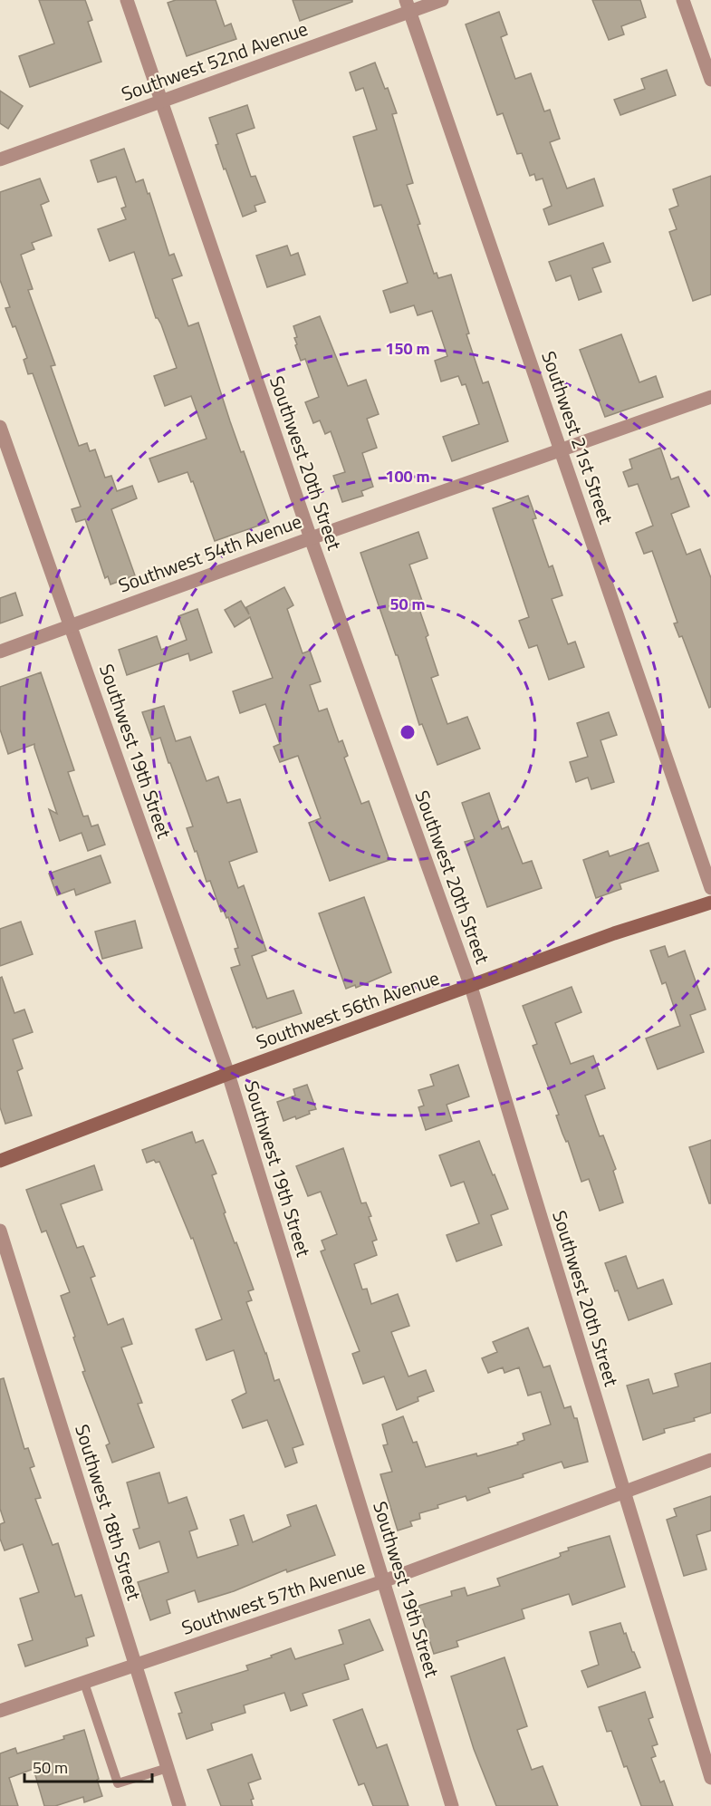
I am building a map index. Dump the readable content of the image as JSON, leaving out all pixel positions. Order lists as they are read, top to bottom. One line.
{"streets":{"street":["Southwest 52nd Avenue","Southwest 21st Street","Southwest 20th Street","Southwest 54th Avenue","Southwest 19th Street","Southwest 56th Avenue","Southwest 18th Street","Southwest 57th Avenue"]},"crossings":[["Southwest 52nd Avenue","Southwest 21st Street"],["Southwest 52nd Avenue","Southwest 20th Street"],["Southwest 21st Street","Southwest 54th Avenue"],["Southwest 20th Street","Southwest 54th Avenue"],["Southwest 20th Street","Southwest 56th Avenue"],["Southwest 20th Street","Southwest 57th Avenue"],["Southwest 54th Avenue","Southwest 19th Street"],["Southwest 19th Street","Southwest 56th Avenue"],["Southwest 19th Street","Southwest 57th Avenue"],["Southwest 18th Street","Southwest 57th Avenue"]],"scale_bar":"50 m","rings":["150 m","100 m","50 m"]}
